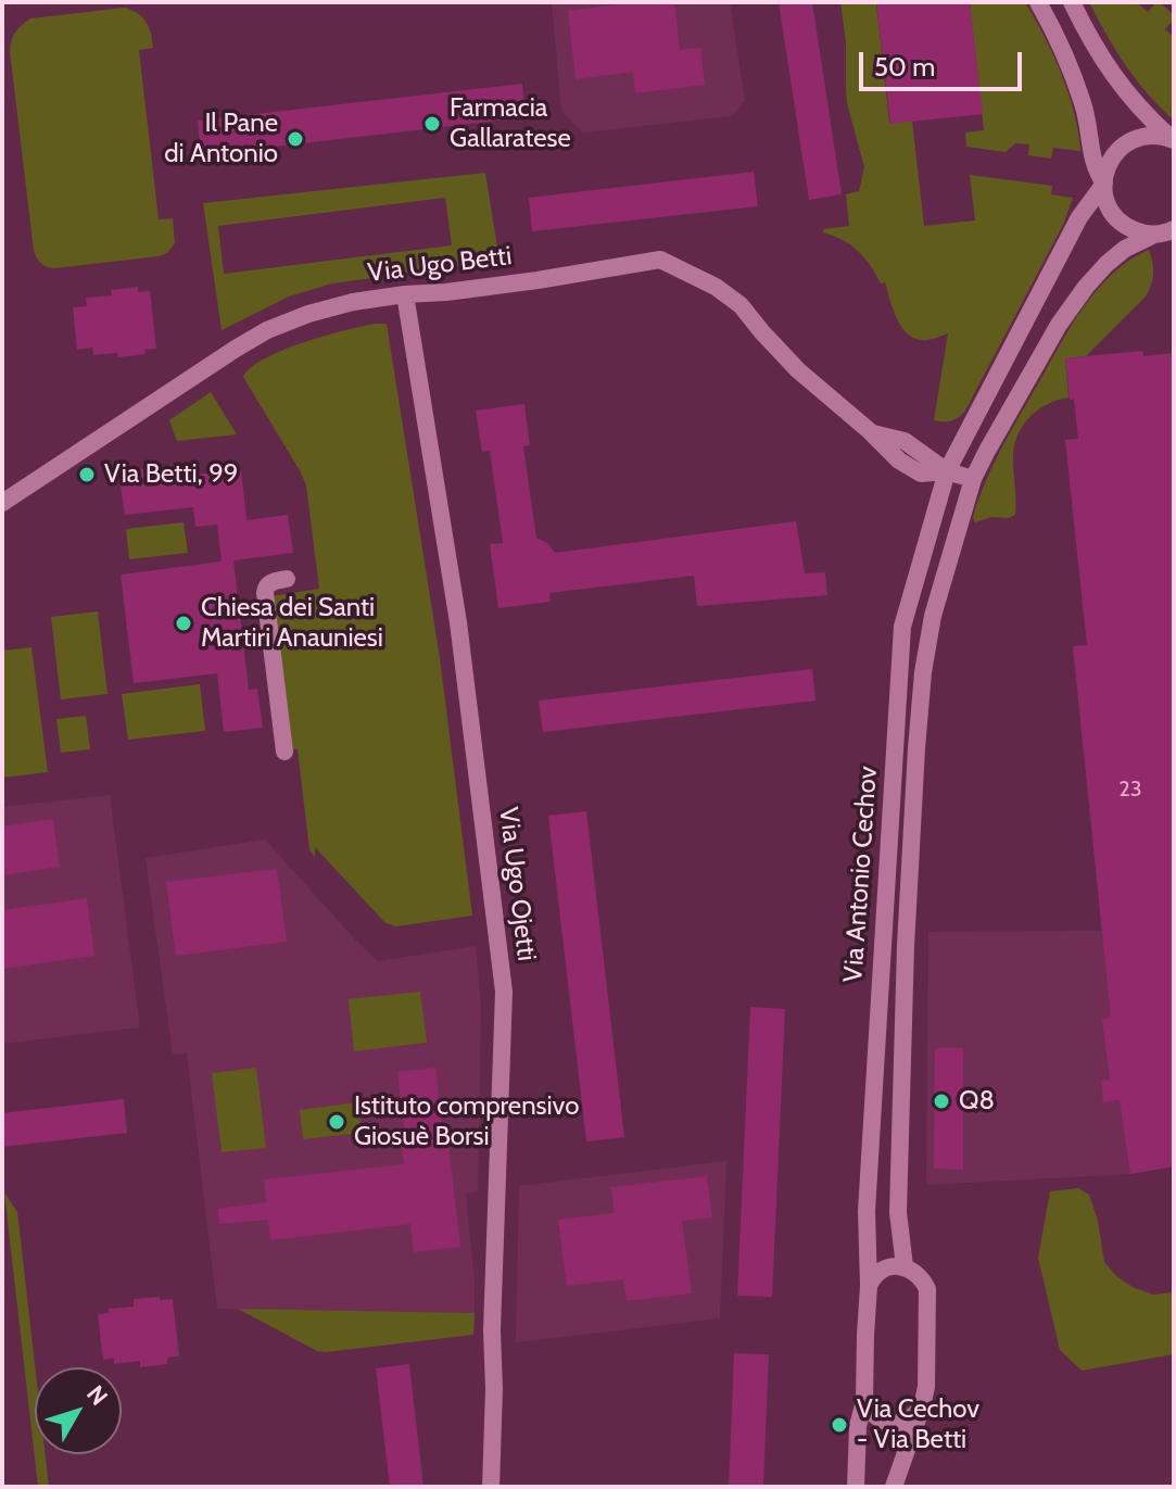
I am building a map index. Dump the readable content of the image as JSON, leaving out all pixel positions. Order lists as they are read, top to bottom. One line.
{"streets":{"street":["Via Ugo Betti","Via Antonio Cechov","Via Ugo Ojetti"]},"crossings":[["Via Ugo Betti","Via Antonio Cechov"],["Via Ugo Betti","Via Ugo Ojetti"]],"places":["Farmacia Gallaratese","Il Pane di Antonio","Via Betti, 99","Chiesa dei Santi Martiri Anauniesi","Q8","Istituto comprensivo Giosuè Borsi","Via Cechov - Via Betti"],"house_numbers":["23"],"scale_bar":"50 m","north":"top right"}
